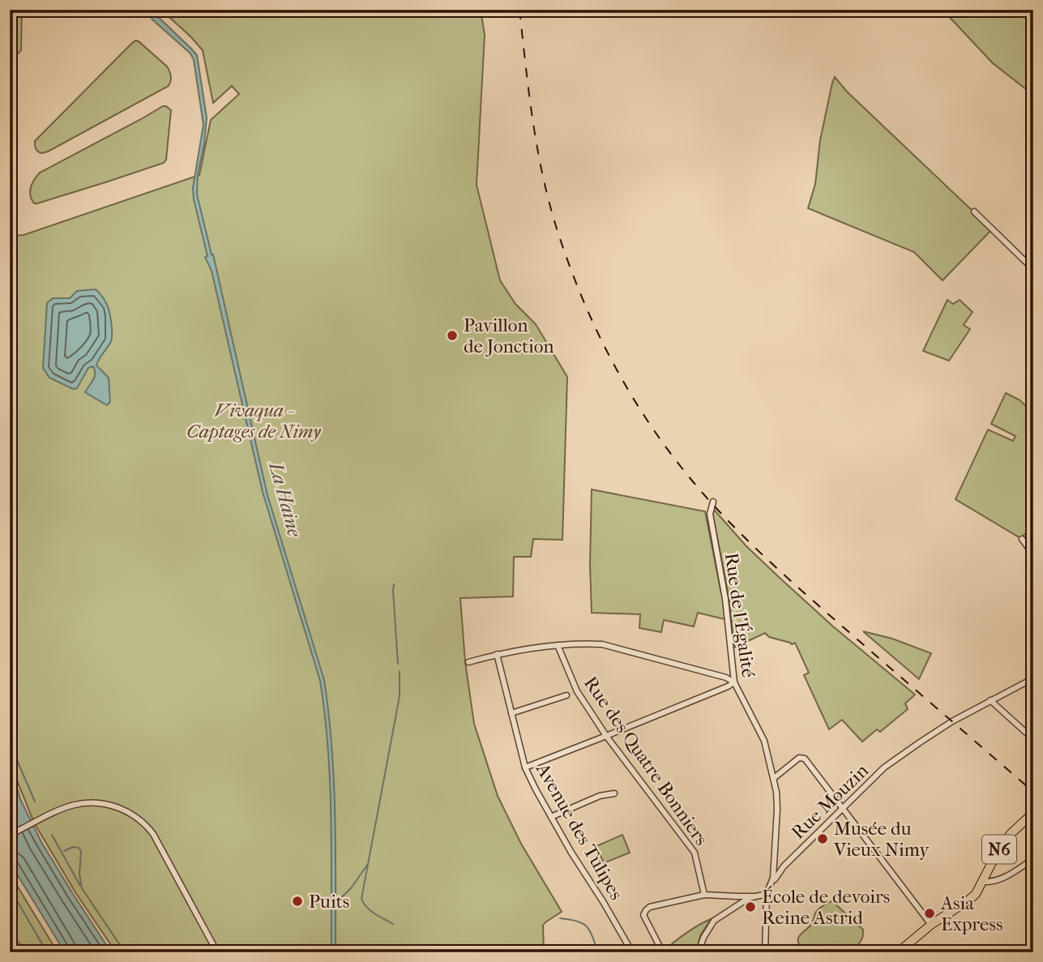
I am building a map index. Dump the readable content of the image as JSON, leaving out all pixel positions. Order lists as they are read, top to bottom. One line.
{"streets":{"main road":["N6"],"street":["Rue de l'Égalité","Rue des Quatre Bonniers","Rue Mouzin","Avenue des Tulipes"]},"crossings":[["Rue de l'Égalité","Rue Mouzin"]],"water":["La Haine"],"parks":["Vivaqua - Captages de Nimy"],"places":["Pavillon de Jonction","Musée du Vieux Nimy","Puits","École de devoirs Reine Astrid","Asia Express"]}
